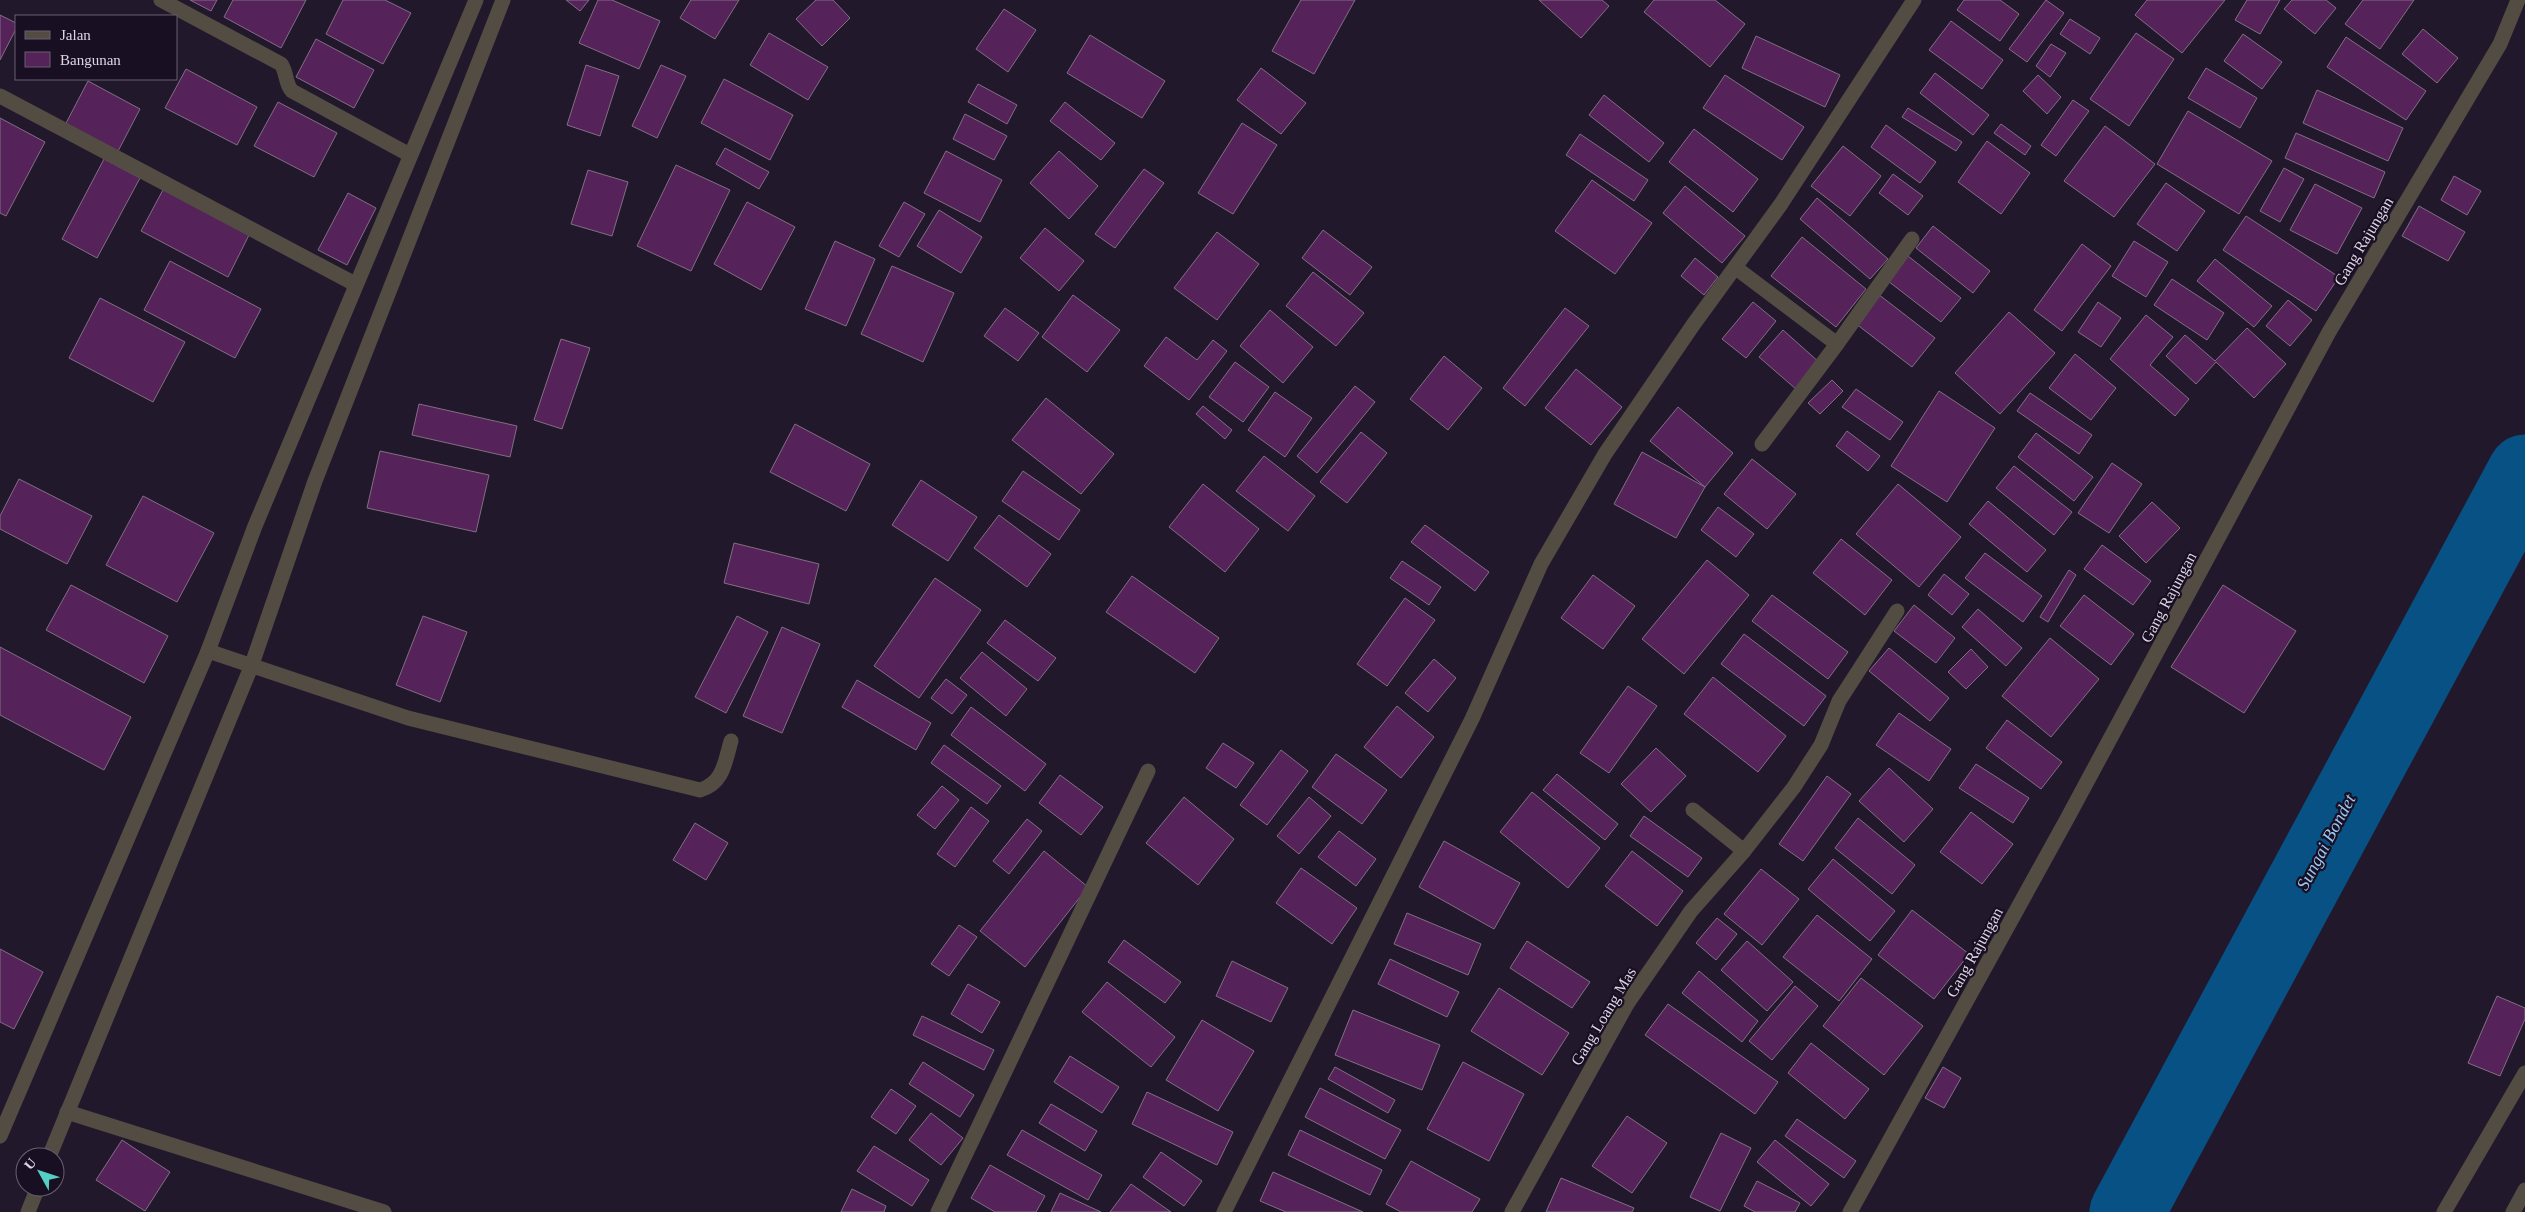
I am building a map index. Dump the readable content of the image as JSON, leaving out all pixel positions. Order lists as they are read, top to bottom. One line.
{"streets":{"street":["Gang Rajungan","Gang Loang Mas"]},"water":["Sungai Bondet"],"legend":["Jalan","Bangunan"],"north":"top left"}
